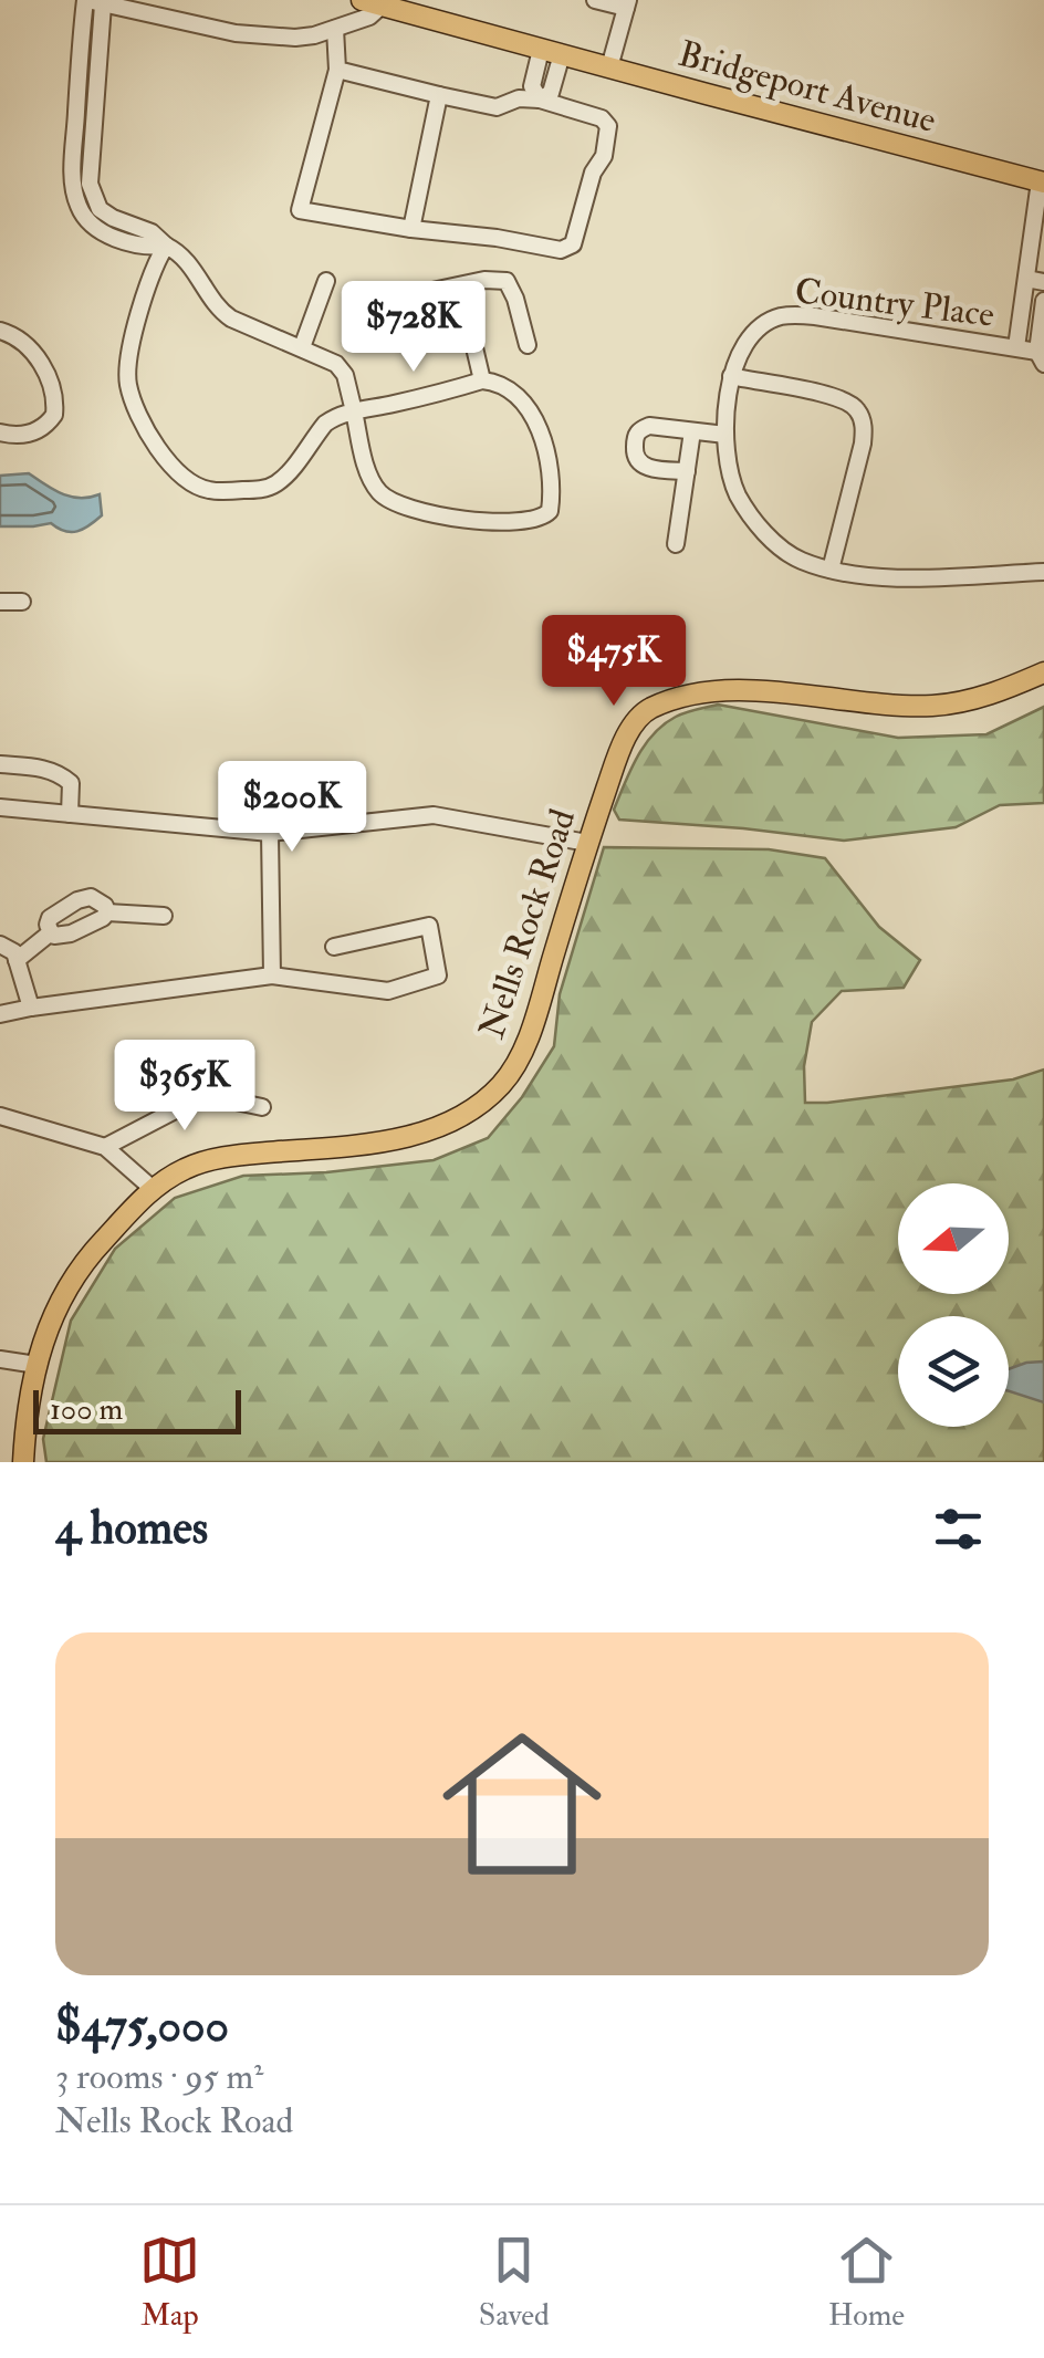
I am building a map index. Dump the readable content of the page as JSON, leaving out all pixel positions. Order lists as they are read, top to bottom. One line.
{"streets":{"main road":["Bridgeport Avenue","Nells Rock Road"],"street":["Country Place"]},"crossings":[["Bridgeport Avenue","Country Place"]],"scale_bar":"100 m","north":"left","page":{"price":["$728K","$475K","$200K","$365K"],"scale":"100 m","heading":"4 homes","list":[{"name":"$475,000","note":"3 rooms · 95 m² · Nells Rock Road"}],"tabs":["Map","Saved","Home"]}}
